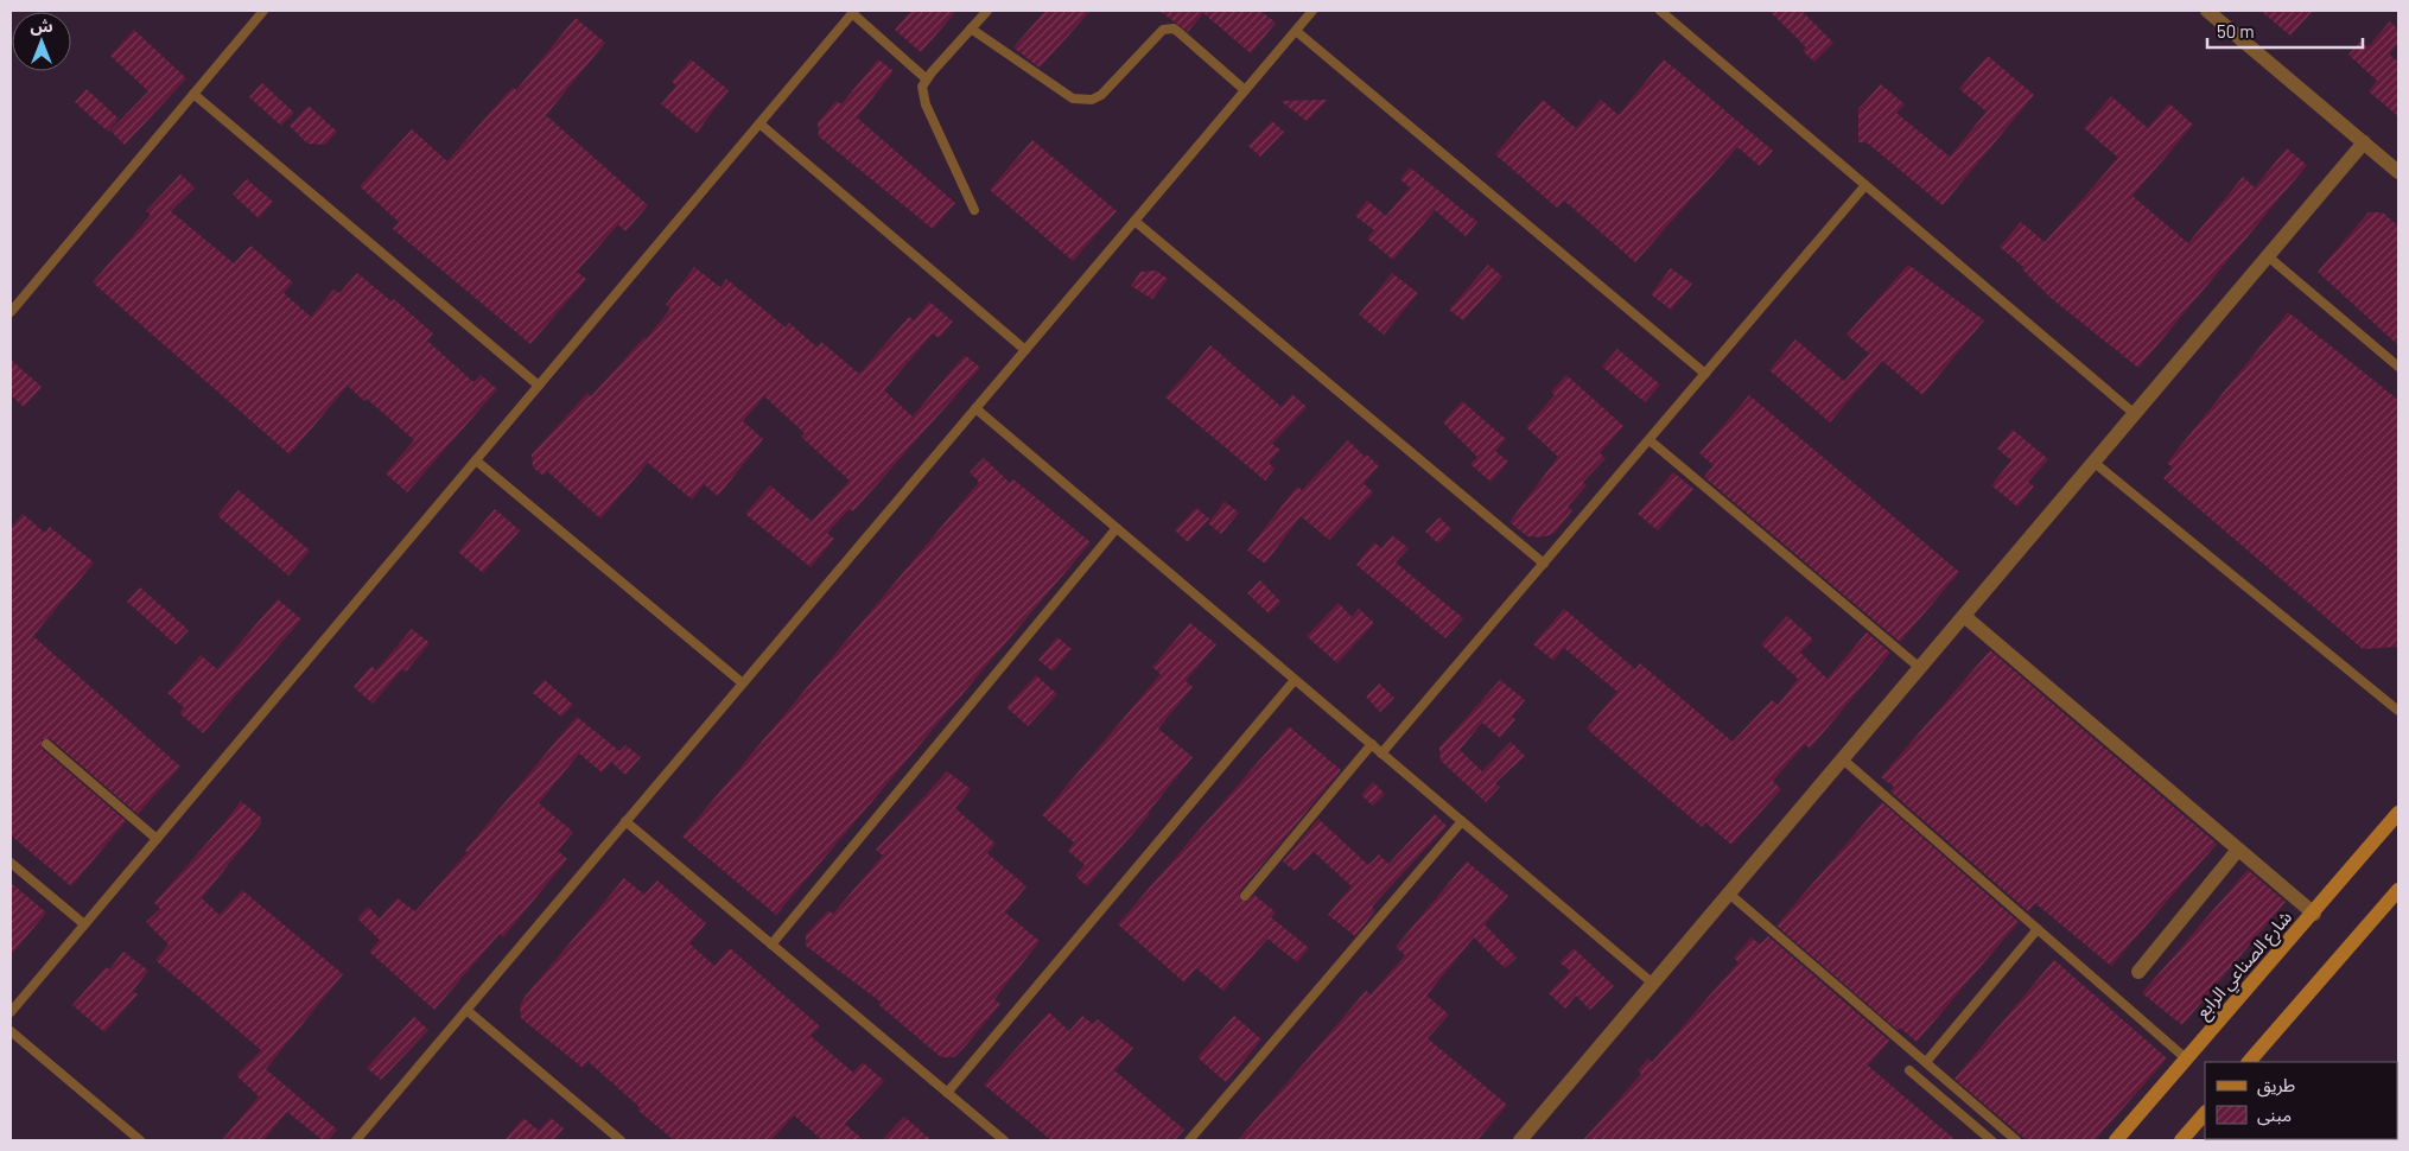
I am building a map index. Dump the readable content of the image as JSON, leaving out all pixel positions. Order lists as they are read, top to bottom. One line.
{"streets":{"main road":["شارع الصناعي الرابع"]},"legend":["طريق","مبنى"],"scale_bar":"50 m","north":"top"}
